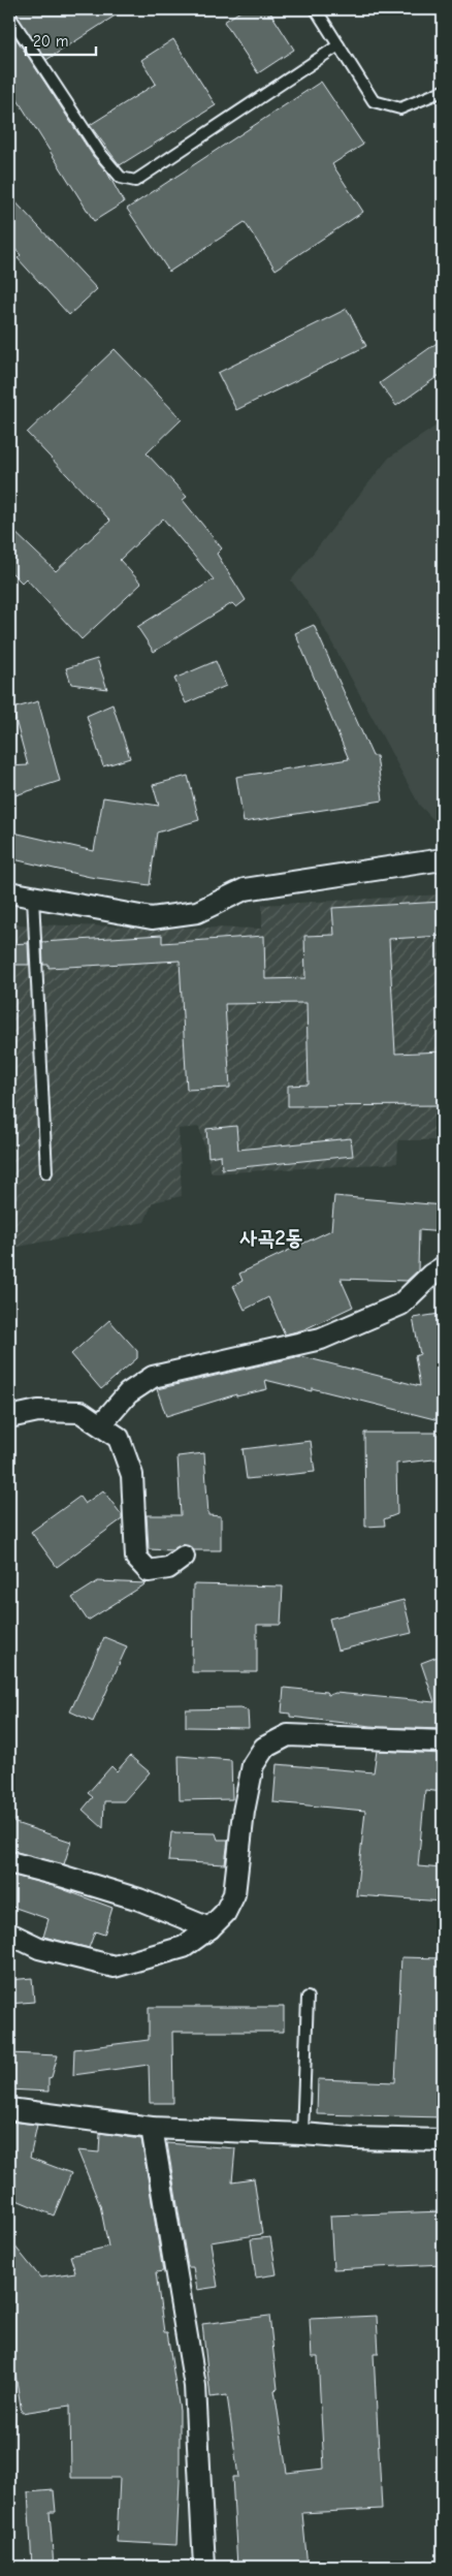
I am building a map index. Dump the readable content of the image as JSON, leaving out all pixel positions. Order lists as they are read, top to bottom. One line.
{"districts":["사곡2동"],"scale_bar":"20 m"}
